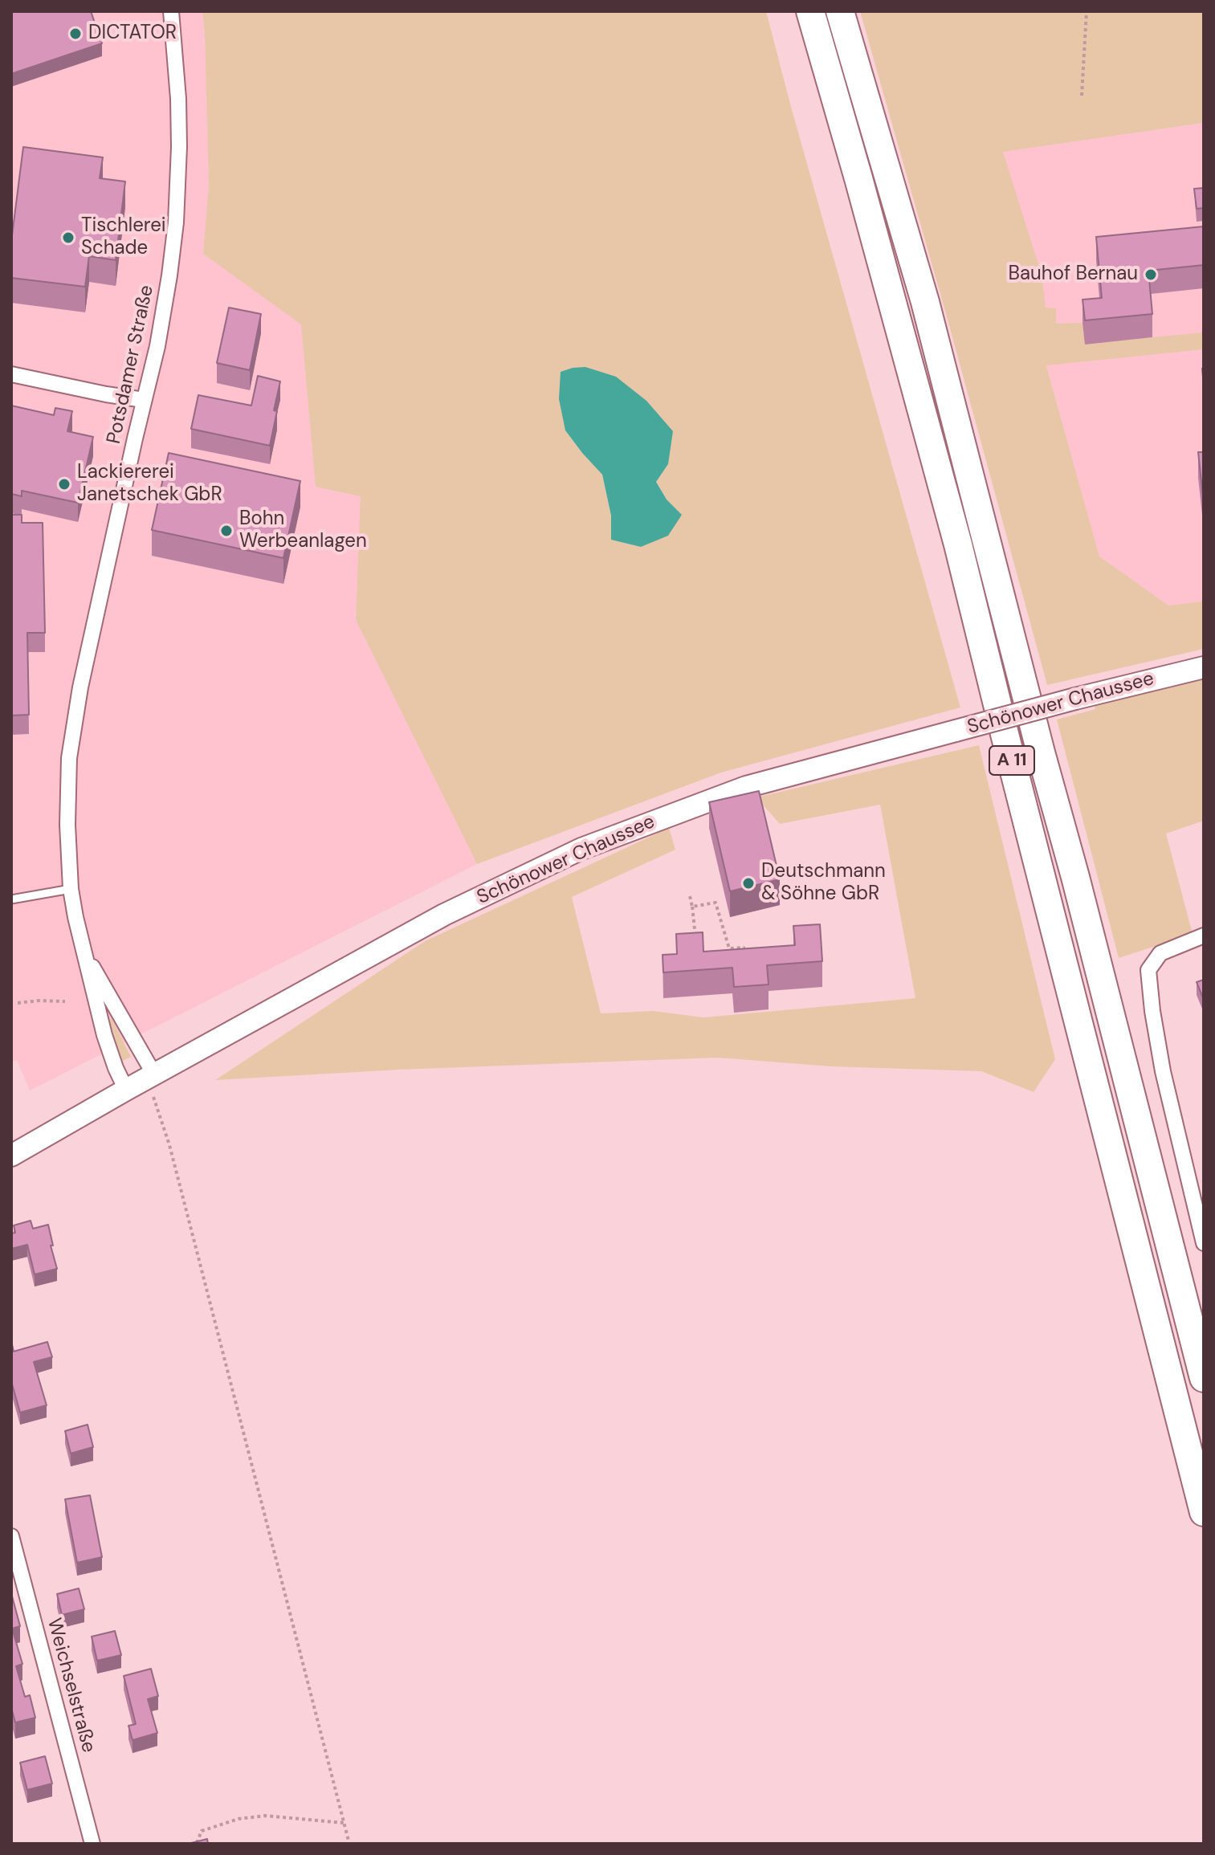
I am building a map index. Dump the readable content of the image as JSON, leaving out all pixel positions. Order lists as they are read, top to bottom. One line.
{"streets":{"highway":["A 11"],"main road":["Schönower Chaussee"],"street":["Potsdamer Straße","Weichselstraße"]},"crossings":[["Potsdamer Straße","Schönower Chaussee"]],"places":["DICTATOR","Tischlerei Schade","Bauhof Bernau","Lackiererei Janetschek GbR","Bohn Werbeanlagen","Deutschmann & Söhne GbR"]}
